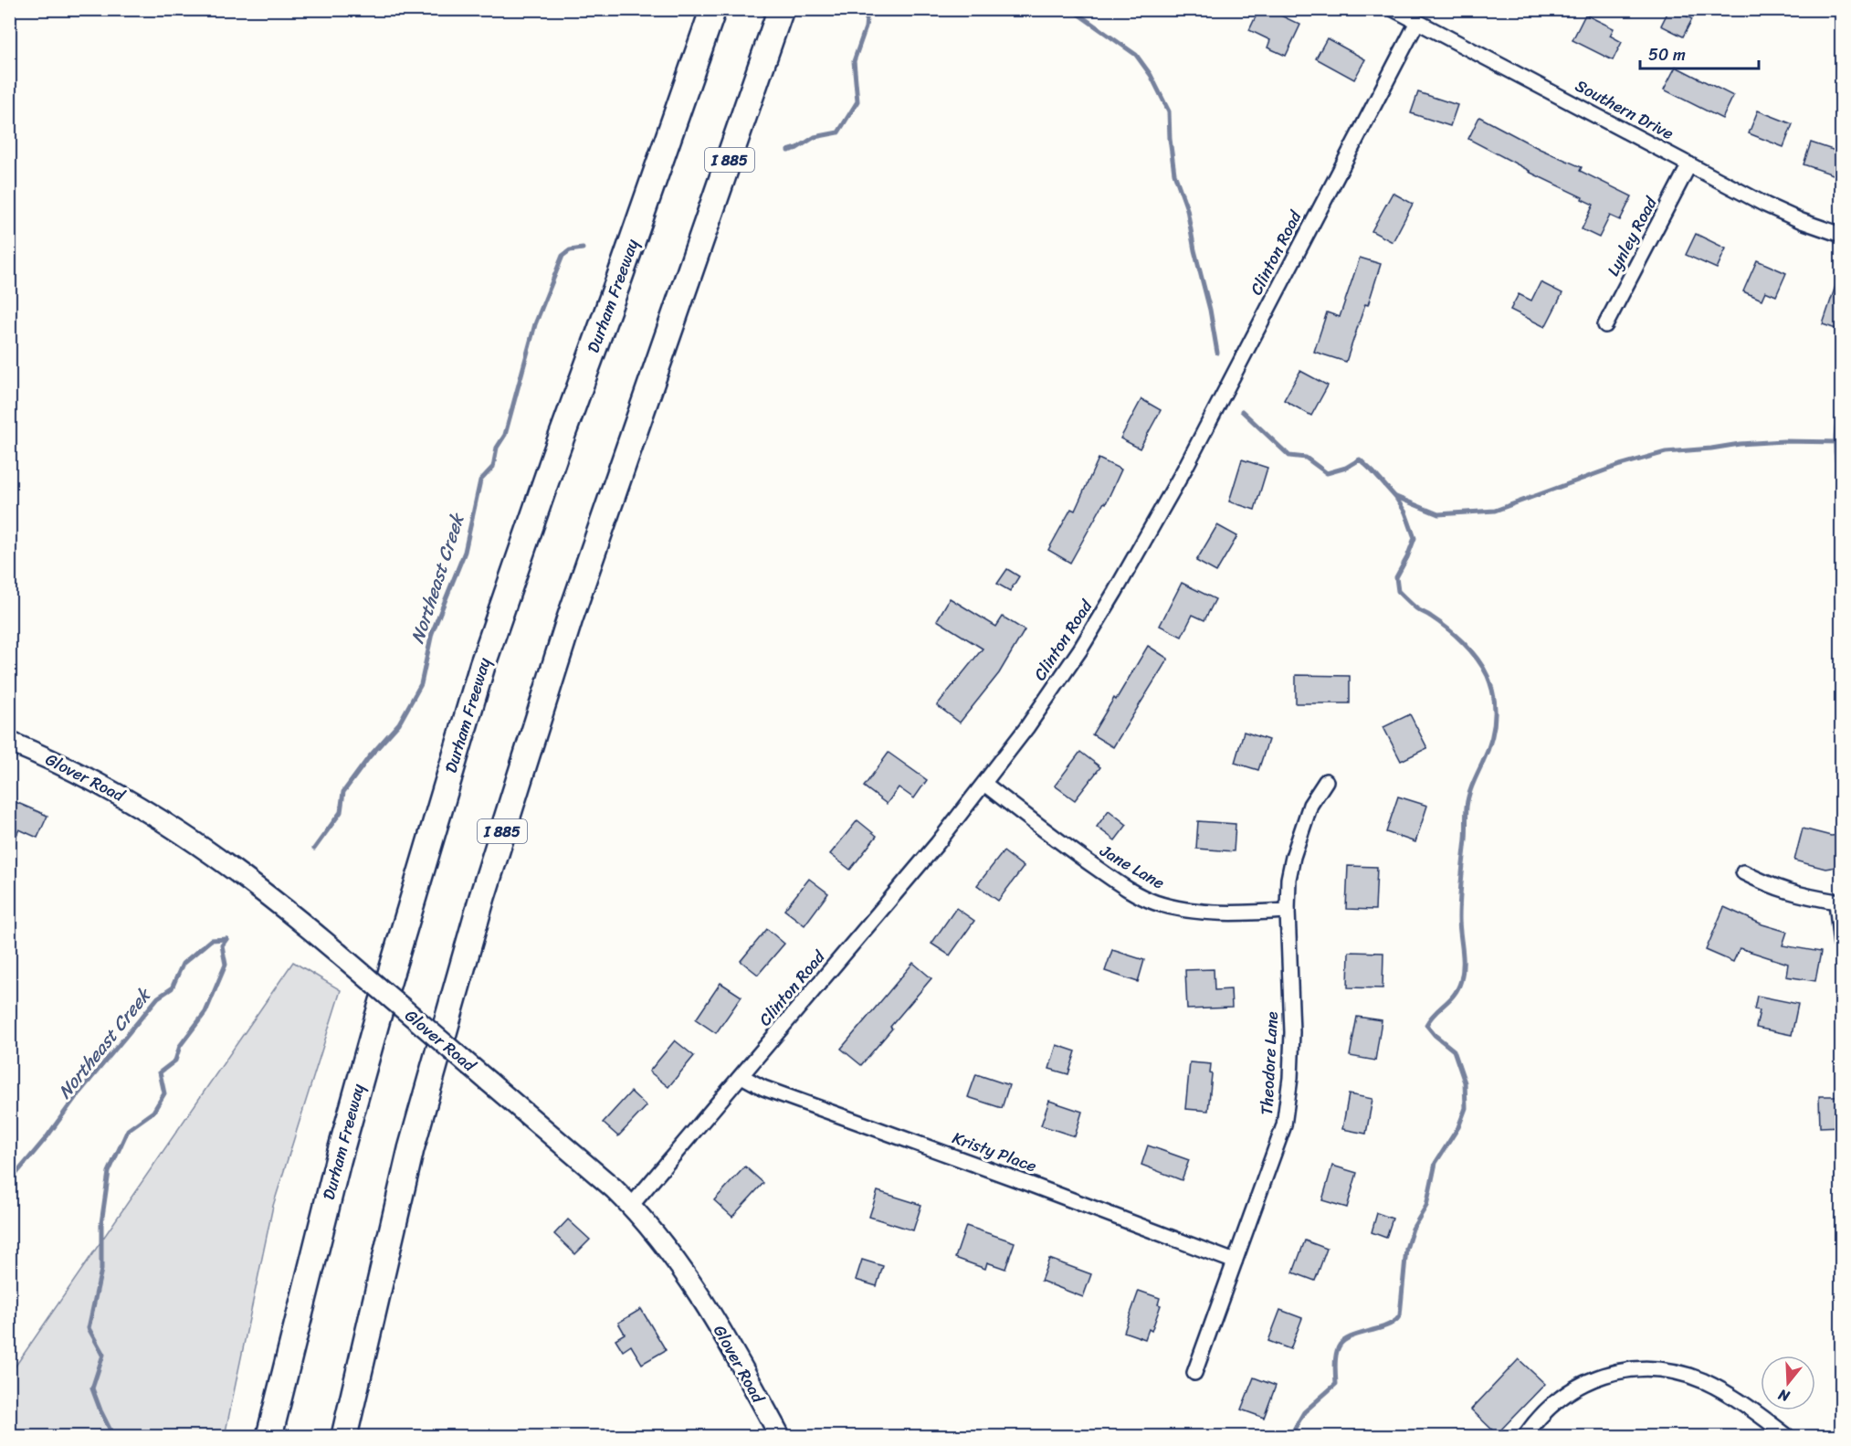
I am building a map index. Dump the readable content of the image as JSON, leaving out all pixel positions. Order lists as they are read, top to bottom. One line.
{"streets":{"highway":["I 885","Durham Freeway"],"street":["Southern Drive","Lynley Road","Clinton Road","Glover Road","Jane Lane","Theodore Lane","Kristy Place"]},"crossings":[["Southern Drive","Lynley Road"],["Southern Drive","Clinton Road"],["Clinton Road","Glover Road"],["Clinton Road","Jane Lane"],["Clinton Road","Kristy Place"],["Jane Lane","Theodore Lane"],["Theodore Lane","Kristy Place"]],"water":["Northeast Creek"],"scale_bar":"50 m","north":"bottom"}
